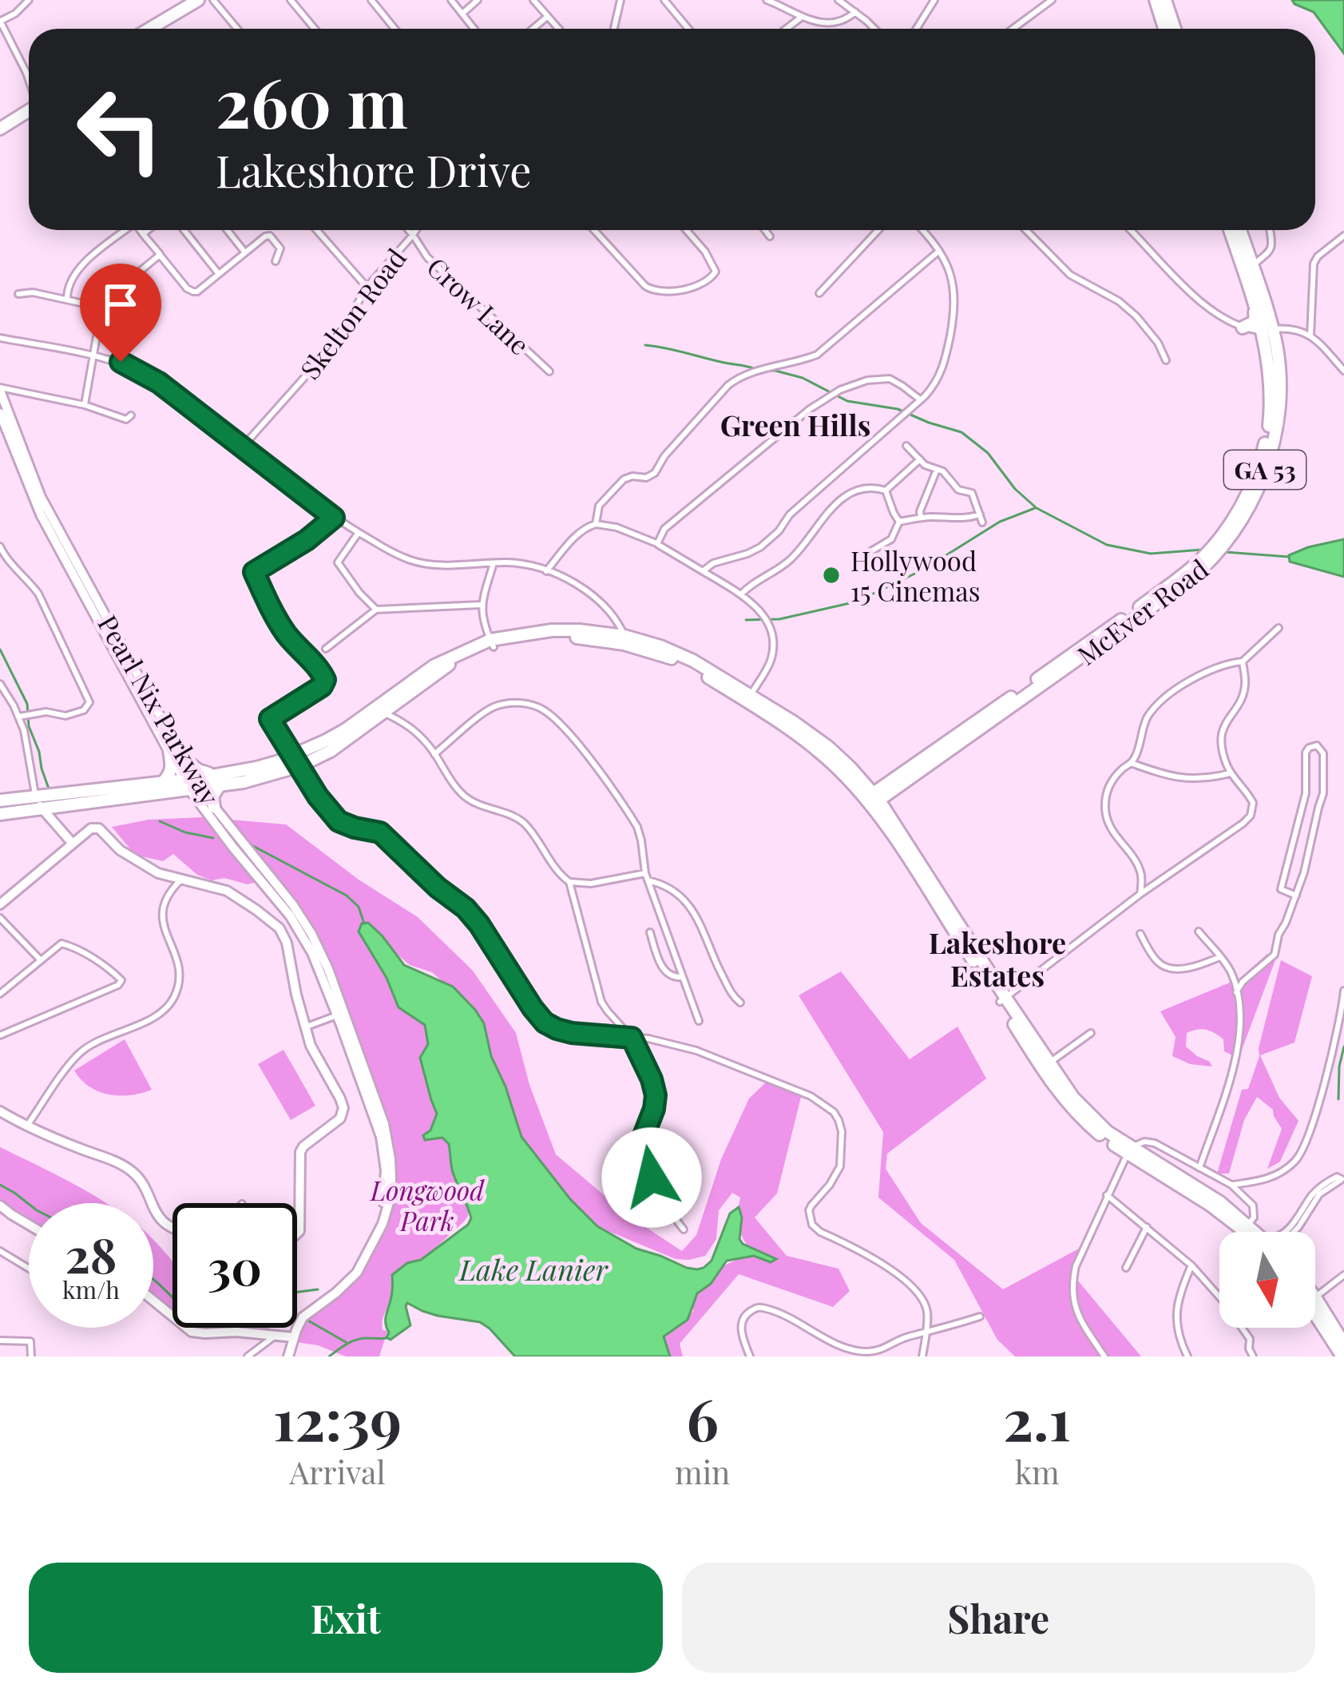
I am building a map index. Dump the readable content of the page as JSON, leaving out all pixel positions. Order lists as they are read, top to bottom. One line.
{"streets":{"main road":["GA 53","McEver Road"],"street":["Crow Lane","Skelton Road","Pearl Nix Parkway"]},"crossings":[["Crow Lane","Skelton Road"]],"districts":["Green Hills","Lakeshore Estates"],"water":["Lake Lanier"],"parks":["Longwood Park"],"places":["Hollywood 15 Cinemas"],"north":"bottom","page":{"turn":["260 m","Lakeshore Drive"],"speed":"28 km/h","limit":"30","eta":["12:39","Arrival","6","min","2.1","km"],"buttons":["Exit","Share"]}}
